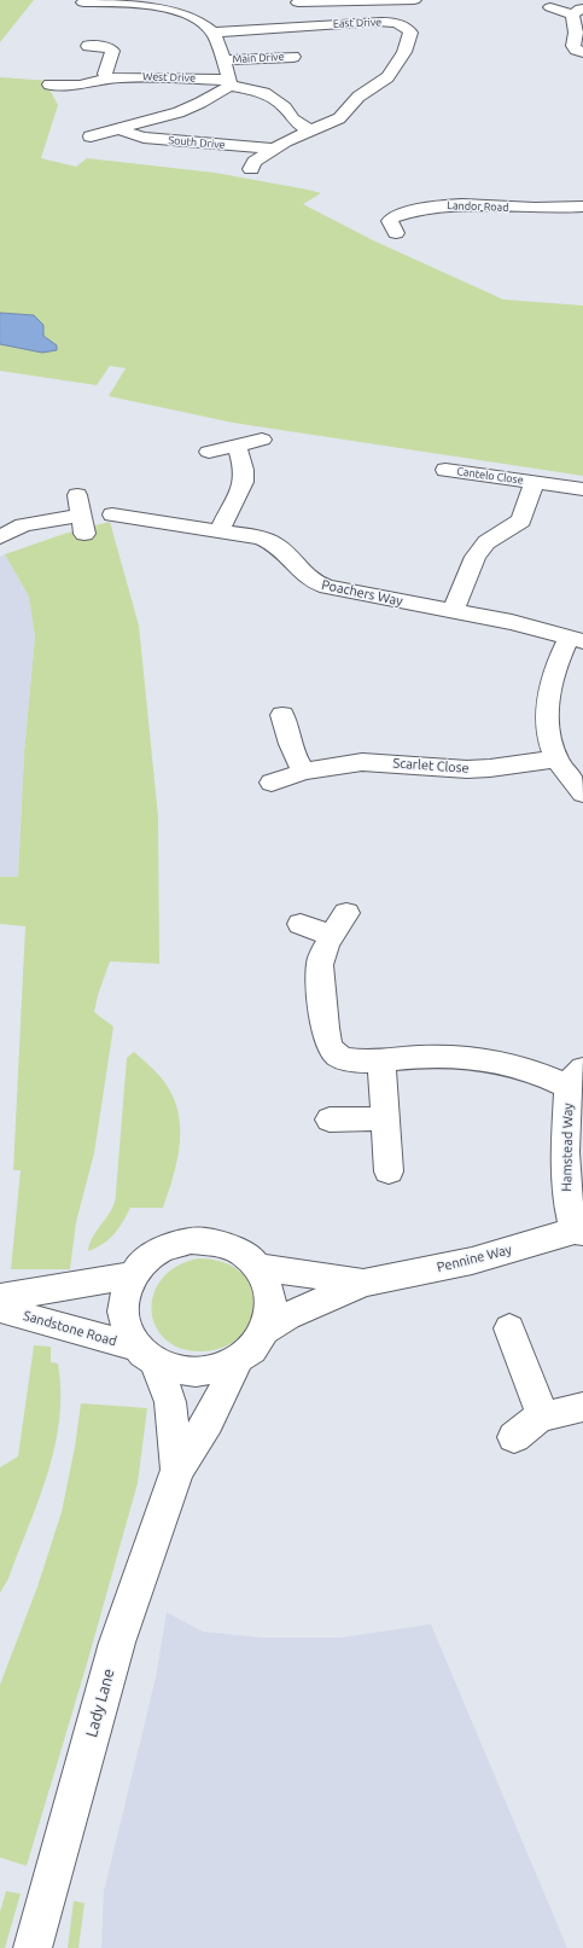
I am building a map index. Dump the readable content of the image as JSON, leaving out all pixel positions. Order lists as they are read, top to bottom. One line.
{"streets":{"street":["East Drive","Main Drive","West Drive","South Drive","Landor Road","Cantelo Close","Poachers Way","Scarlet Close","Hamstead Way","Pennine Way","Sandstone Road","Lady Lane"]},"crossings":[["East Drive","Main Drive"],["East Drive","West Drive"],["Main Drive","West Drive"],["Main Drive","South Drive"],["West Drive","South Drive"],["Cantelo Close","Poachers Way"],["Hamstead Way","Pennine Way"],["Pennine Way","Sandstone Road"],["Pennine Way","Lady Lane"],["Sandstone Road","Lady Lane"]]}
